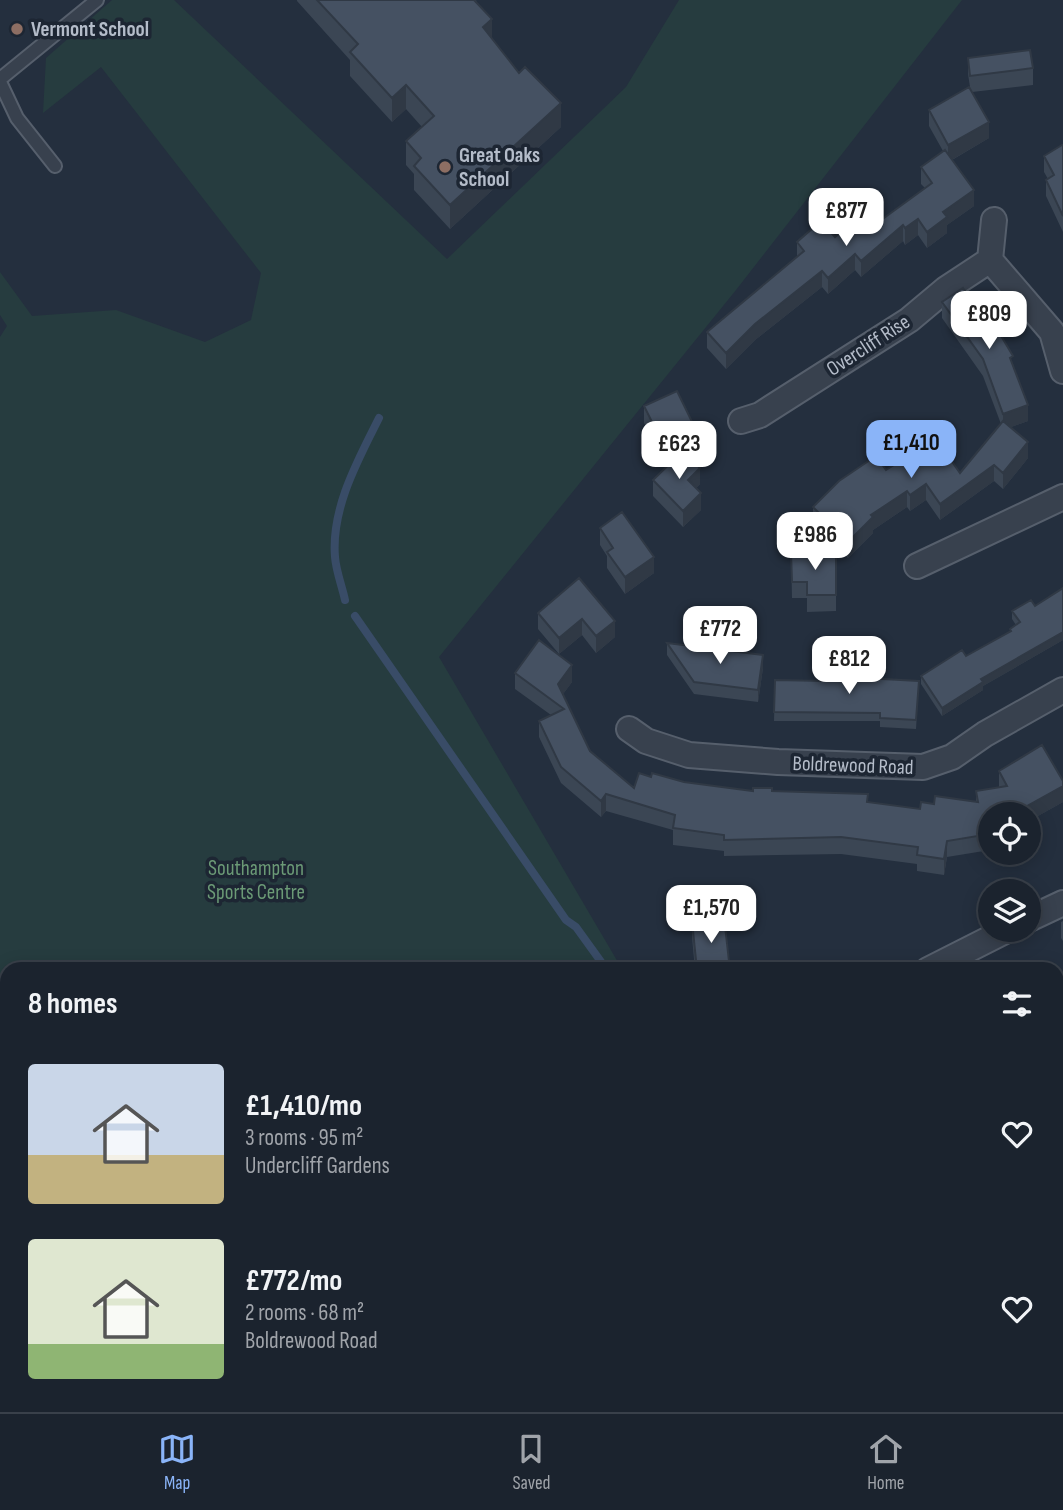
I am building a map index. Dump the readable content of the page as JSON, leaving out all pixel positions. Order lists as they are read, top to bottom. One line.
{"streets":{"street":["Overcliff Rise","Boldrewood Road"]},"parks":["Southampton Sports Centre"],"places":["Vermont School","Great Oaks School"],"page":{"price":["£877","£809","£1,410","£623","£986","£772","£812","£1,570"],"heading":"8 homes","list":[{"name":"£1,410/mo","note":"3 rooms · 95 m² · Undercliff Gardens"},{"name":"£772/mo","note":"2 rooms · 68 m² · Boldrewood Road"}],"tabs":["Map","Saved","Home"]}}
